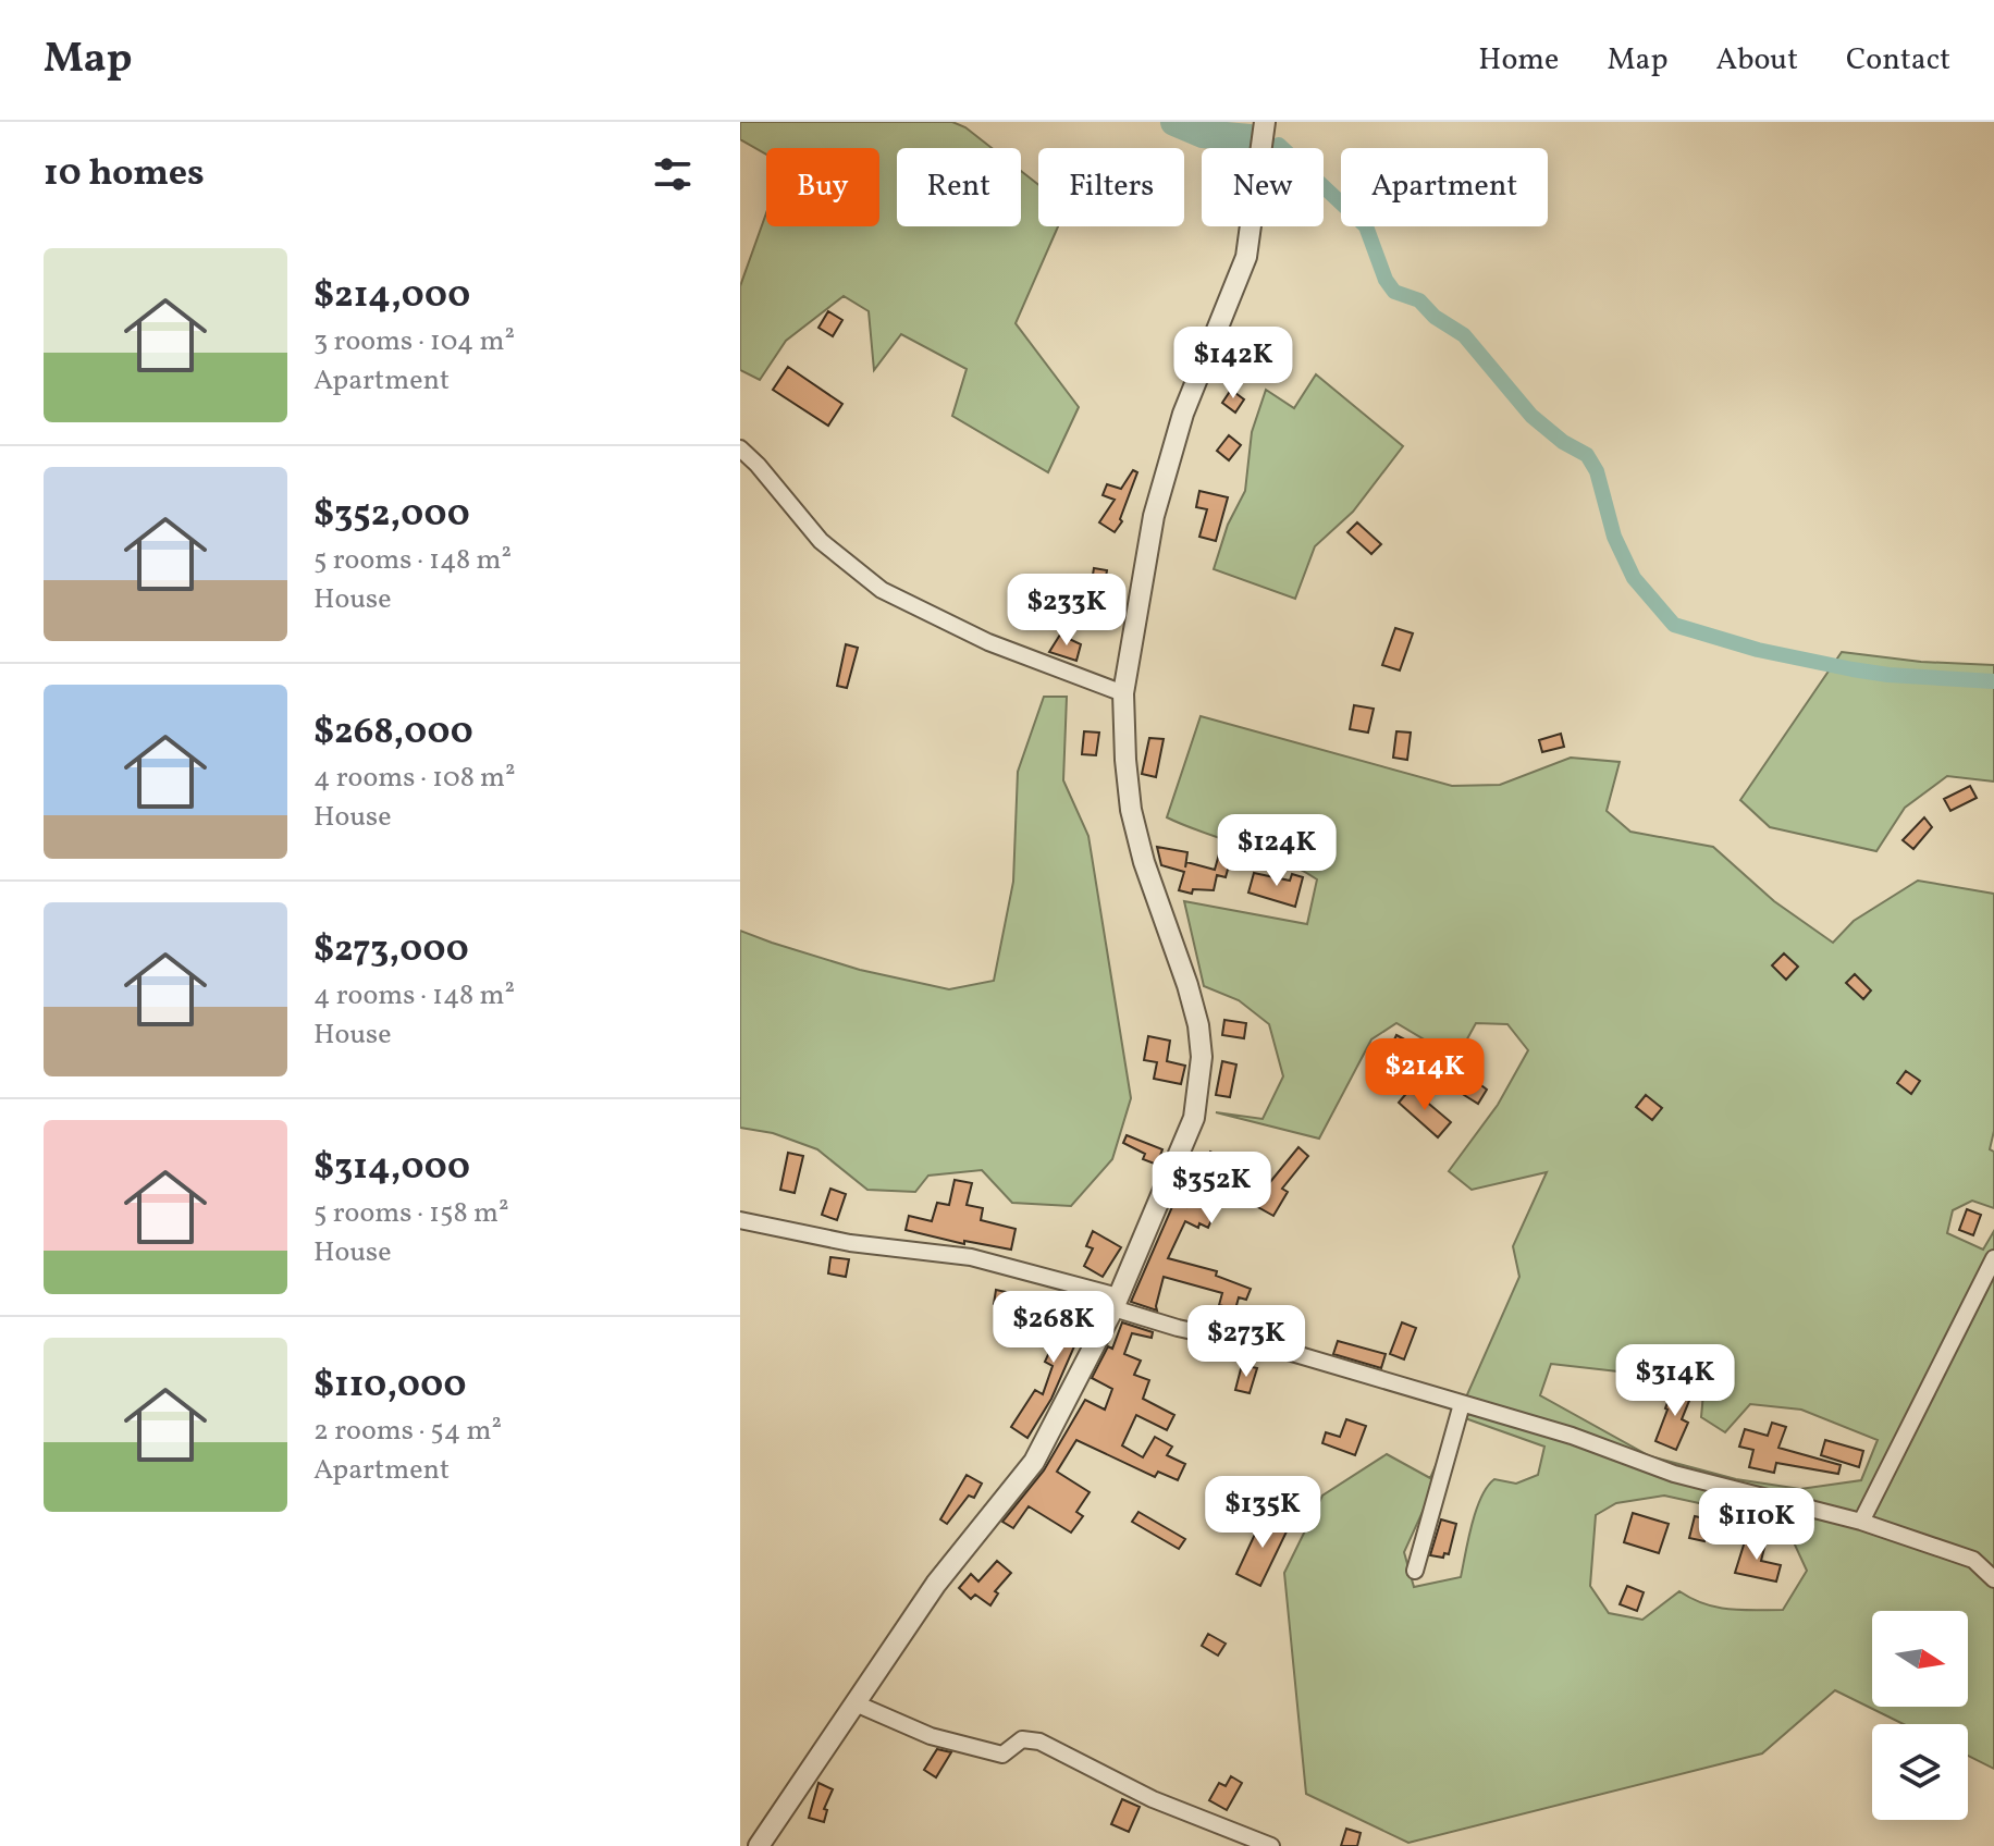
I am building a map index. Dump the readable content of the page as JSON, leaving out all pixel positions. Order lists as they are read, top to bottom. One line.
{"north":"right","page":{"header":"Map","nav":["Home","Map","About","Contact"],"heading":"10 homes","chip":["Buy","Rent","Filters","New","Apartment"],"list":[{"name":"$214,000","note":"3 rooms · 104 m² · Apartment"},{"name":"$352,000","note":"5 rooms · 148 m² · House"},{"name":"$268,000","note":"4 rooms · 108 m² · House"},{"name":"$273,000","note":"4 rooms · 148 m² · House"},{"name":"$314,000","note":"5 rooms · 158 m² · House"},{"name":"$110,000","note":"2 rooms · 54 m² · Apartment"}],"price":["$142K","$233K","$124K","$214K","$352K","$268K","$273K","$314K","$135K","$110K"]}}
